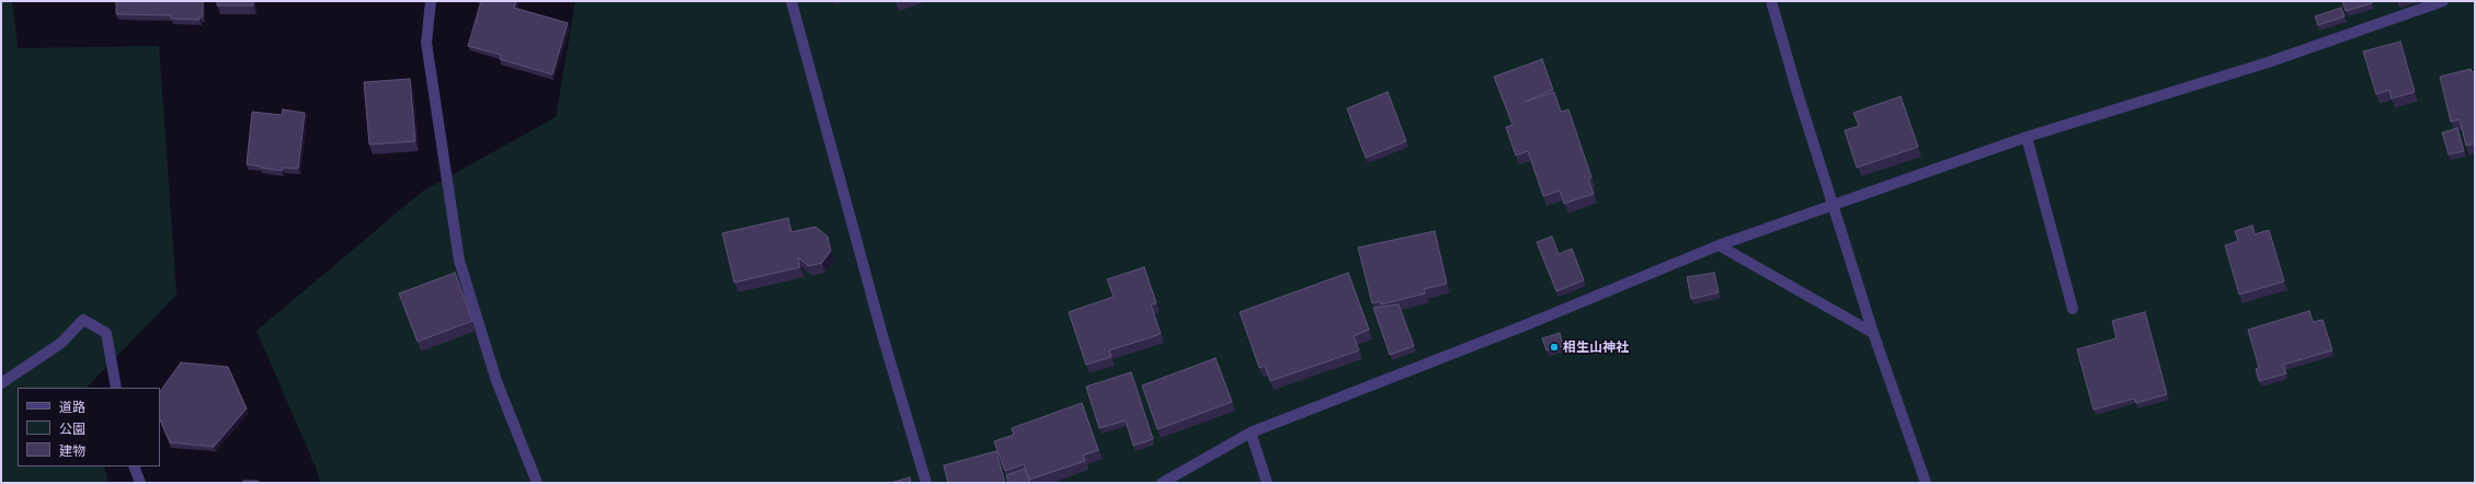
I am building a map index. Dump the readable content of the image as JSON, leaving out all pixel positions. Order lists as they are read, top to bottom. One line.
{"places":["相生山神社"],"legend":["道路","公園","建物"]}
